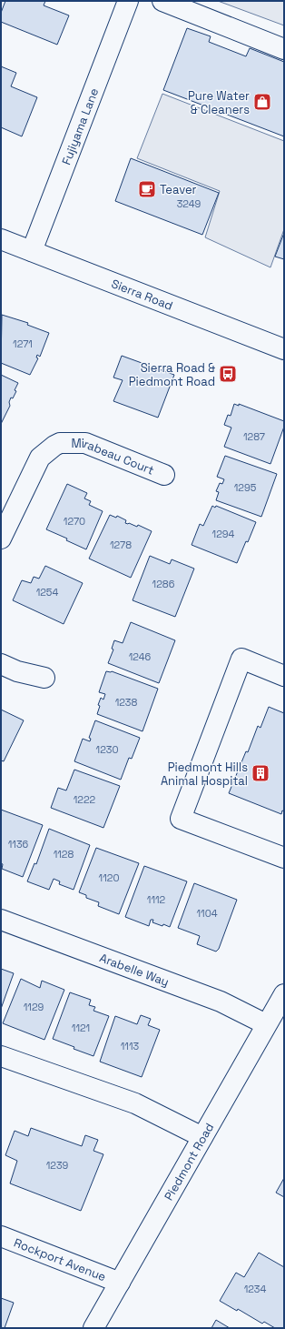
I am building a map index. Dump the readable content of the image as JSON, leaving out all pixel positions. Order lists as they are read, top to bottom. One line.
{"streets":{"street":["Fujiyama Lane","Sierra Road","Mirabeau Court","Arabelle Way","Piedmont Road","Rockport Avenue"]},"crossings":[["Fujiyama Lane","Sierra Road"],["Arabelle Way","Piedmont Road"],["Piedmont Road","Rockport Avenue"]],"places":{"shop":["Pure Water & Cleaners"],"cafe":["Teaver"],"bus stop":["Sierra Road & Piedmont Road"],"building":["Piedmont Hills Animal Hospital"]},"house_numbers":["3249","1271","1287","1295","1270","1294","1278","1286","1254","1246","1238","1230","1222","1136","1128","1120","1112","1104","1129","1121","1113","1239","1234"]}
